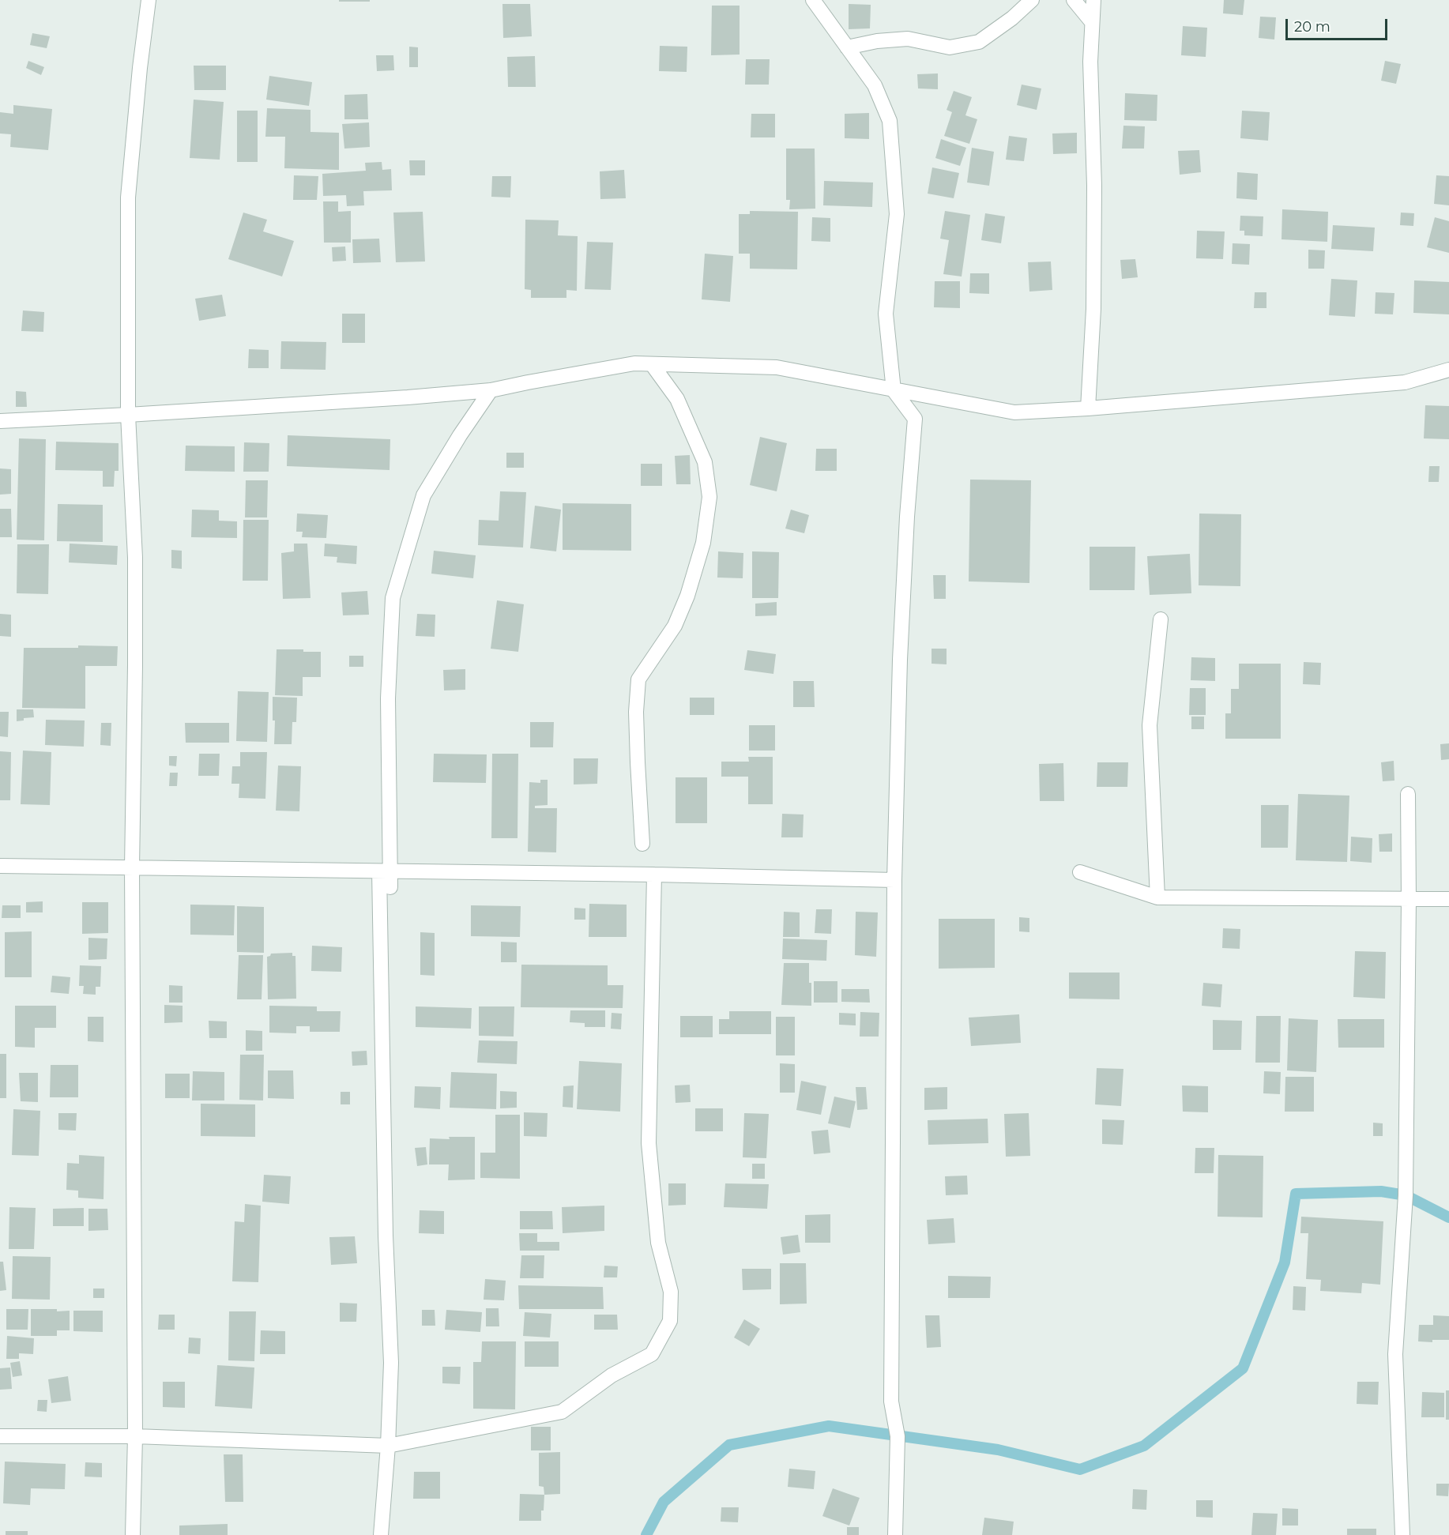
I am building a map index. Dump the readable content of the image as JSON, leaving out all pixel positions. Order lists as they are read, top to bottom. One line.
{"scale_bar":"20 m"}
